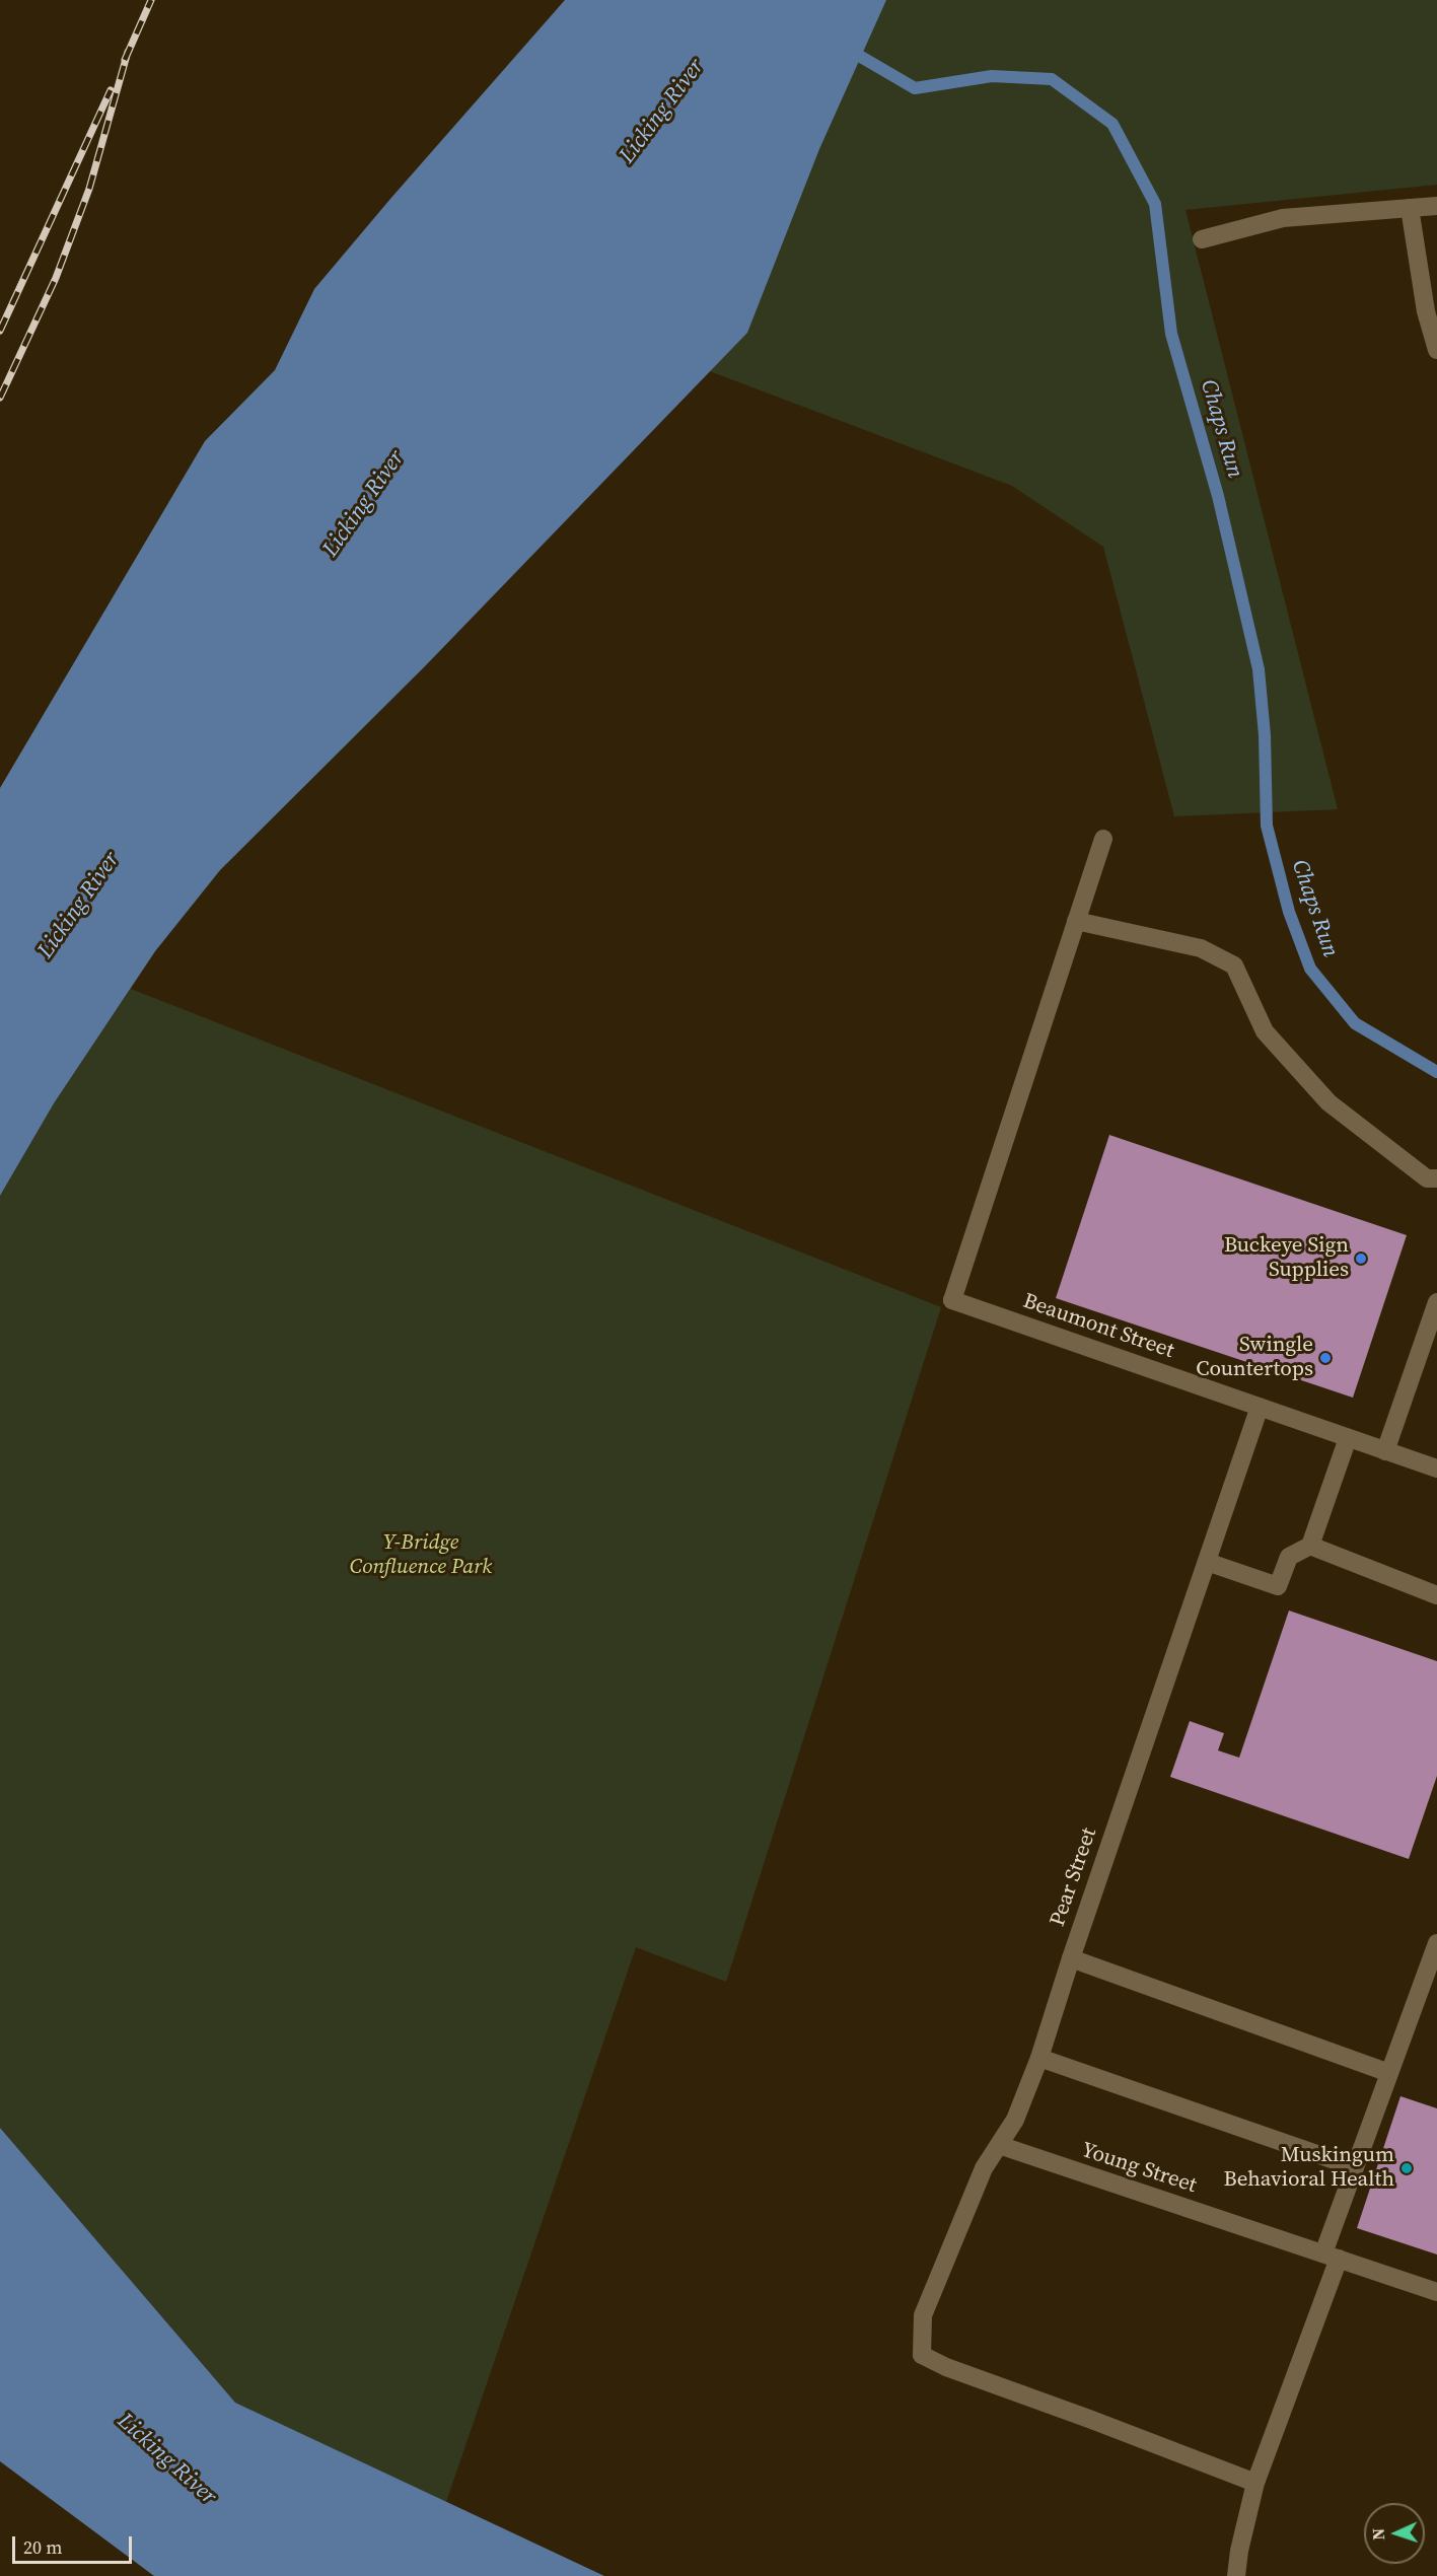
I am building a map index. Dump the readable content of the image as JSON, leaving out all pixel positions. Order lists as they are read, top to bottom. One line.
{"streets":{"street":["Beaumont Street","Pear Street","Young Street"]},"crossings":[["Beaumont Street","Pear Street"],["Pear Street","Young Street"]],"water":["Licking River","Chaps Run"],"parks":["Y-Bridge Confluence Park"],"places":["Buckeye Sign Supplies","Swingle Countertops","Muskingum Behavioral Health"],"scale_bar":"20 m","north":"left"}
